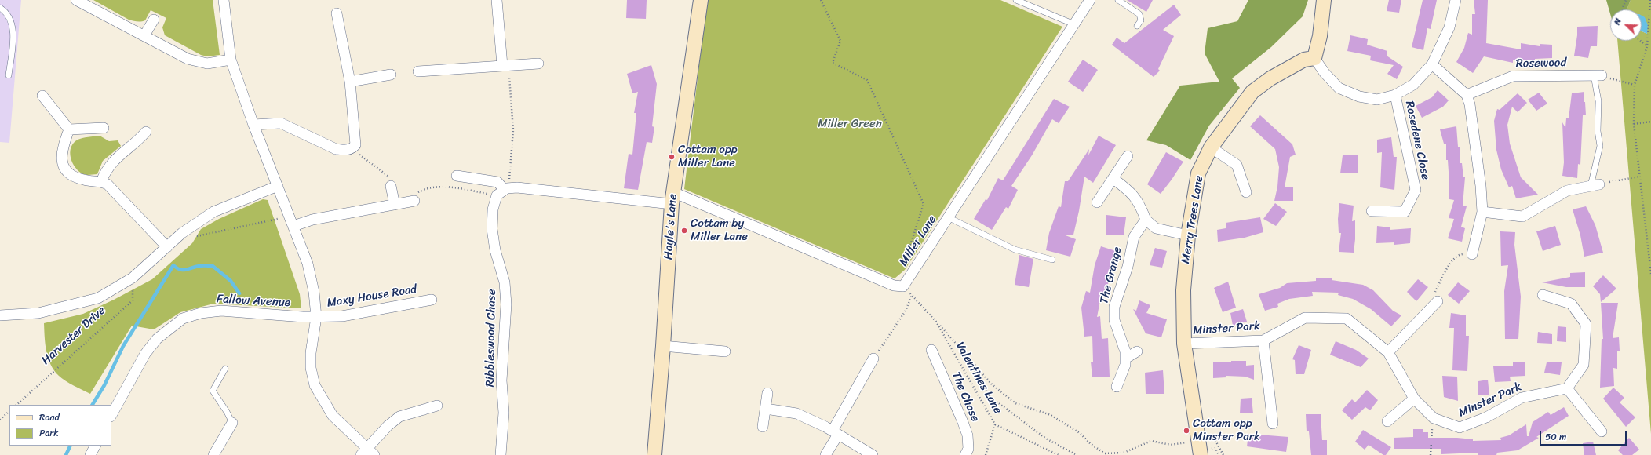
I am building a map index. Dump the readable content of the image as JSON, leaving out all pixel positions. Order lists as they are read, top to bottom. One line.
{"streets":{"street":["Rosewood","Rosedene Close","Merry Trees Lane","Hoyle's Lane","Miller Lane","The Grange","Maxy House Road","Fallow Avenue","Minster Park","Harvester Drive","Ribbleswood Chase","The Chase"],"path":["Valentines Lane"]},"crossings":[["Merry Trees Lane","Minster Park"],["Miller Lane","Valentines Lane"],["Maxy House Road","Fallow Avenue"],["Maxy House Road","Harvester Drive"]],"parks":["Miller Green"],"places":["Cottam opp Miller Lane","Cottam by Miller Lane","Cottam opp Minster Park"],"legend":["Road","Park"],"scale_bar":"50 m","north":"top left"}
